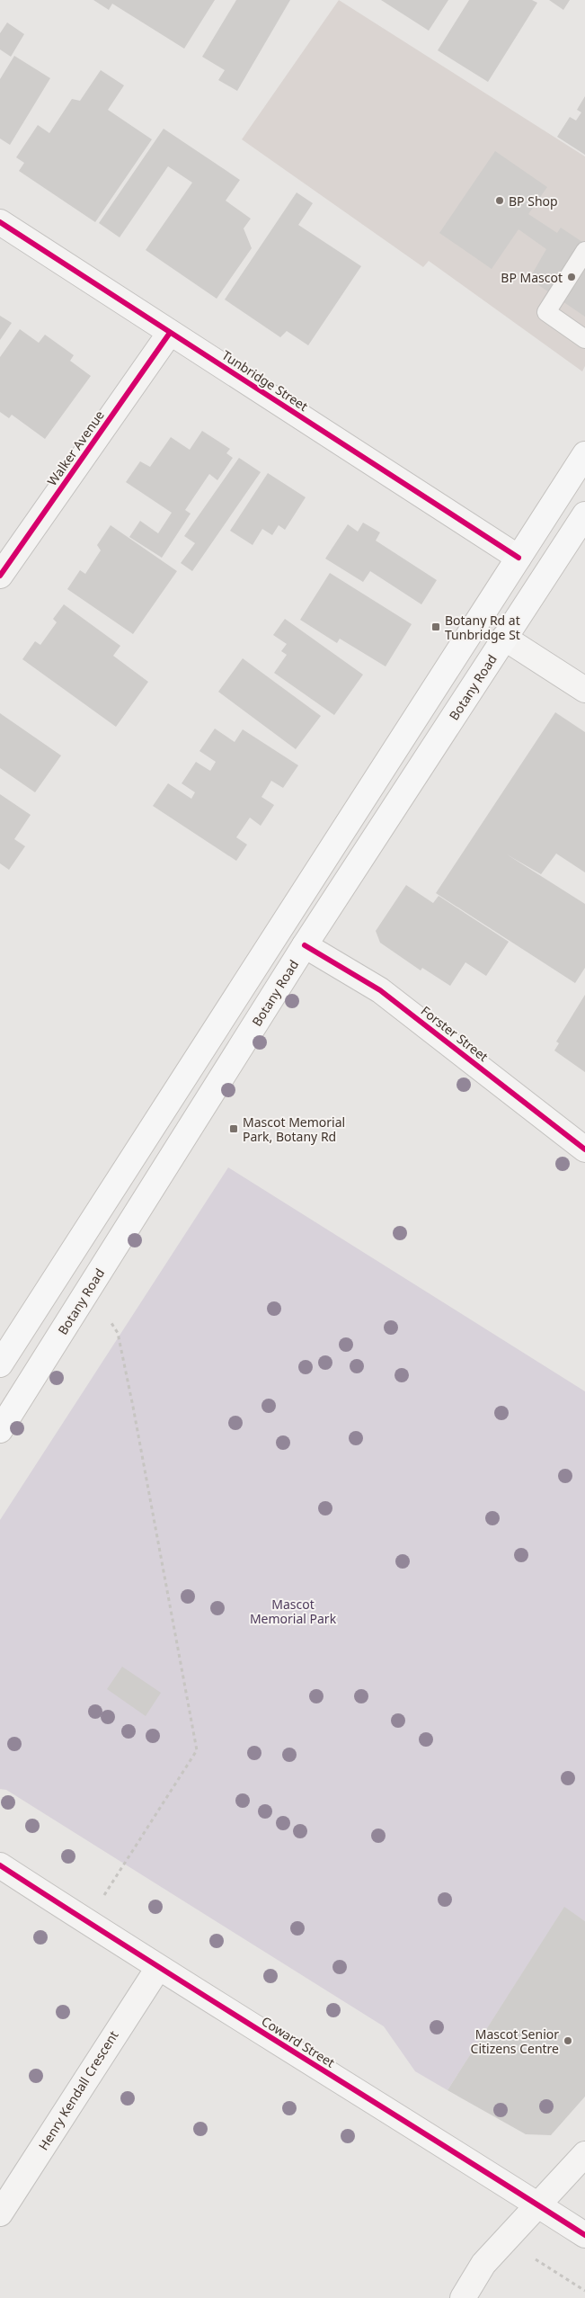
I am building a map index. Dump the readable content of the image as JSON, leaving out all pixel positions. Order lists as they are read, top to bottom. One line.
{"streets":{"main road":["Botany Road"],"street":["Tunbridge Street","Walker Avenue","Forster Street","Coward Street","Henry Kendall Crescent"]},"crossings":[["Tunbridge Street","Walker Avenue"],["Botany Road","Forster Street"],["Coward Street","Henry Kendall Crescent"]],"parks":["Mascot Memorial Park"],"places":{"other":["BP Shop","BP Mascot","Mascot Senior Citizens Centre"],"transit":["Botany Rd at Tunbridge St","Mascot Memorial Park, Botany Rd"]}}
